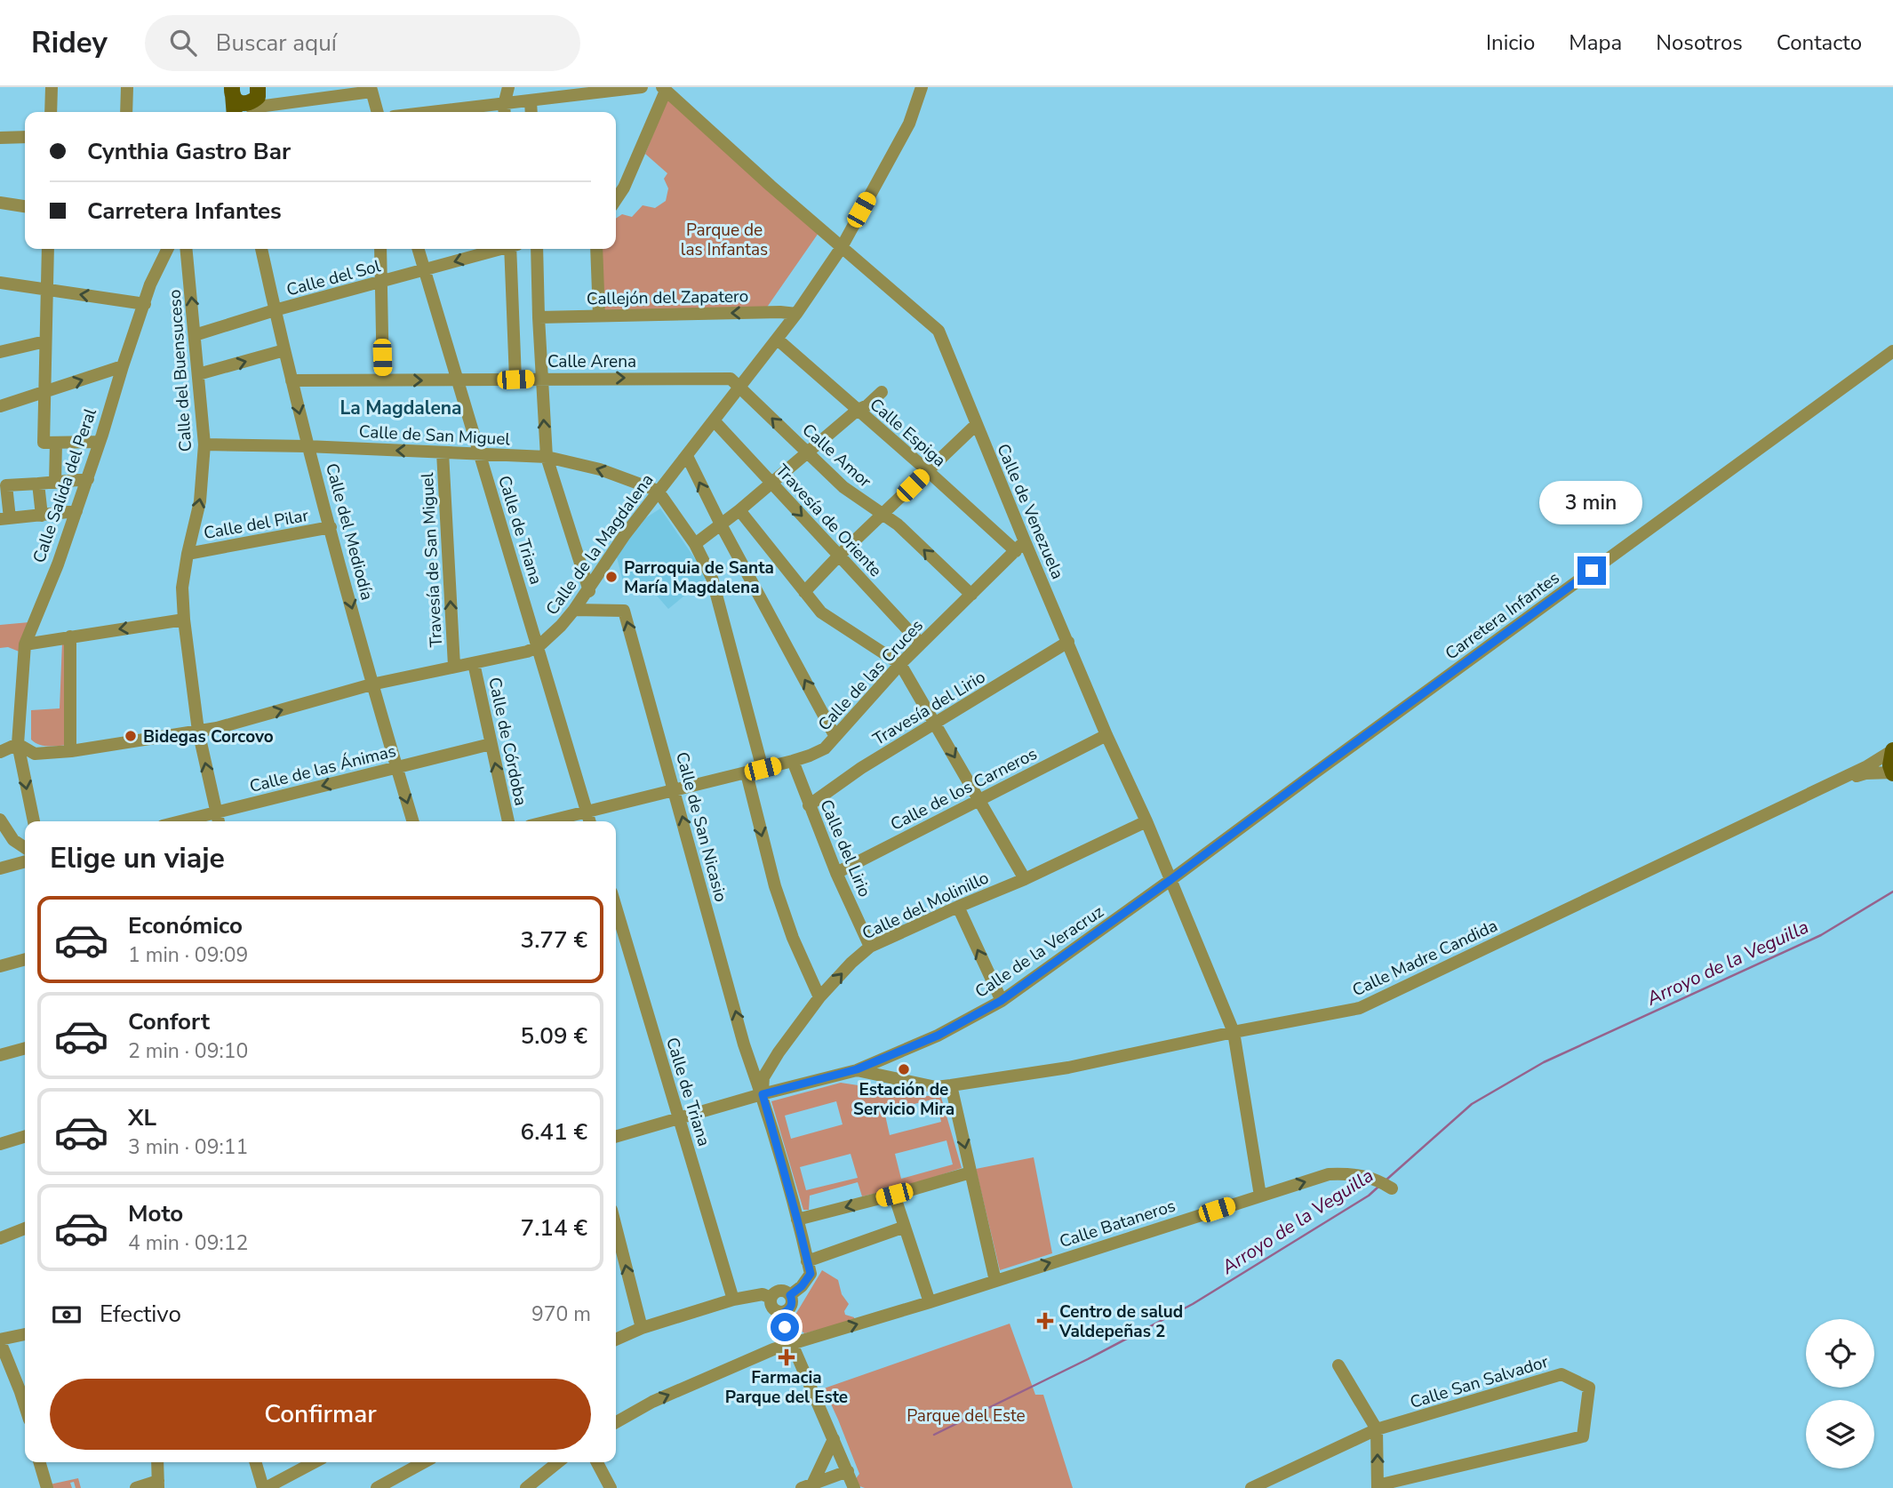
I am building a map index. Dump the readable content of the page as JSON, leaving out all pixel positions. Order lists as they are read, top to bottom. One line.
{"streets":{"street":["Calle del Sol","Callejón del Zapatero","Calle Arena","Calle del Buensuceso","Calle Espiga","Calle de San Miguel","Calle Amor","Calle Salida del Peral","Calle de Venezuela","Travesía de Oriente","Calle del Pilar","Calle de Triana","Calle del Mediodía","Calle de la Magdalena","Travesía de San Miguel","Carretera Infantes","Calle de las Cruces","Travesía del Lirio","Calle de Córdoba","Calle de las Ánimas","Calle de los Carneros","Calle de San Nicasio","Calle del Lirio","Calle del Molinillo","Calle de la Veracruz","Calle Madre Candida","Calle Bataneros","Calle San Salvador"]},"crossings":[["Calle del Sol","Calle del Buensuceso"],["Calle del Sol","Calle de Triana"],["Calle del Sol","Calle del Mediodía"],["Callejón del Zapatero","Calle de la Magdalena"],["Calle Arena","Calle Amor"],["Calle Arena","Calle de Triana"],["Calle Arena","Calle del Mediodía"],["Calle Arena","Calle de la Magdalena"],["Calle del Buensuceso","Calle de San Miguel"],["Calle del Buensuceso","Calle del Pilar"],["Calle del Buensuceso","Calle de las Ánimas"],["Calle Espiga","Calle de Venezuela"],["Calle Espiga","Calle de la Magdalena"],["Calle Espiga","Calle de las Cruces"],["Calle de San Miguel","Calle de Triana"],["Calle de San Miguel","Calle del Mediodía"],["Calle de San Miguel","Calle de la Magdalena"],["Calle de San Miguel","Travesía de San Miguel"],["Calle Amor","Calle de la Magdalena"],["Calle Amor","Calle de las Cruces"],["Calle de Venezuela","Calle de la Magdalena"],["Calle de Venezuela","Calle de las Cruces"],["Calle de Venezuela","Travesía del Lirio"],["Calle de Venezuela","Calle de los Carneros"],["Calle de Venezuela","Calle del Molinillo"],["Calle de Venezuela","Calle de la Veracruz"],["Calle de Venezuela","Calle Madre Candida"],["Calle de Venezuela","Calle Bataneros"],["Travesía de Oriente","Calle de la Magdalena"],["Travesía de Oriente","Calle de las Cruces"],["Calle del Pilar","Calle del Mediodía"],["Calle de Triana","Calle de la Magdalena"],["Calle de Triana","Calle de las Cruces"],["Calle de Triana","Calle de la Veracruz"],["Calle del Mediodía","Calle de las Ánimas"],["Carretera Infantes","Calle de la Veracruz"],["Calle de las Cruces","Calle de San Nicasio"],["Calle de las Cruces","Calle del Lirio"],["Travesía del Lirio","Calle del Lirio"],["Calle de Córdoba","Calle de las Ánimas"],["Calle de los Carneros","Calle del Lirio"],["Calle de San Nicasio","Calle del Molinillo"],["Calle del Lirio","Calle del Molinillo"],["Calle de la Veracruz","Calle Madre Candida"]],"one_way":["Callejón del Zapatero","Calle Arena","Calle del Buensuceso","Calle de San Miguel","Calle del Mediodía","Travesía de San Miguel","Calle de Córdoba"],"districts":["La Magdalena"],"water":["Arroyo de la Veguilla"],"parks":["Parque de las Infantas","Parque del Este"],"places":{"other":["Parroquia de Santa María Magdalena","Bidegas Corcovo","Estación de Servicio Mira"],"health":["Centro de salud Valdepeñas 2","Farmacia Parque del Este"]},"page":{"header":"Ridey","search":"Buscar aquí","nav":["Inicio","Mapa","Nosotros","Contacto"],"banner":["Cynthia Gastro Bar","Carretera Infantes"],"bubble":"3 min","heading":"Elige un viaje","list":[{"name":"Económico","note":"1 min · 09:09","value":"3.77 €"},{"name":"Confort","note":"2 min · 09:10","value":"5.09 €"},{"name":"XL","note":"3 min · 09:11","value":"6.41 €"},{"name":"Moto","note":"4 min · 09:12","value":"7.14 €"}],"pay":["Efectivo","970 m"],"buttons":"Confirmar"}}
